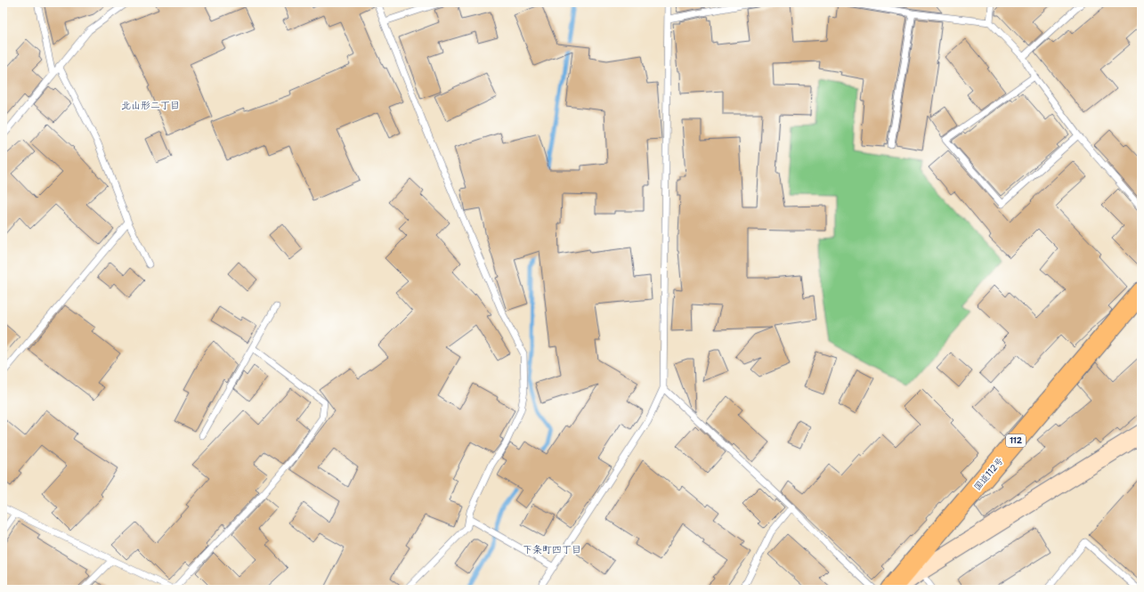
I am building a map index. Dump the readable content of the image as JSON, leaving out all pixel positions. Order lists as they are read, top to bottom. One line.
{"streets":{"highway":["112","国道112号"]},"districts":["北山形二丁目","下条町四丁目"]}
